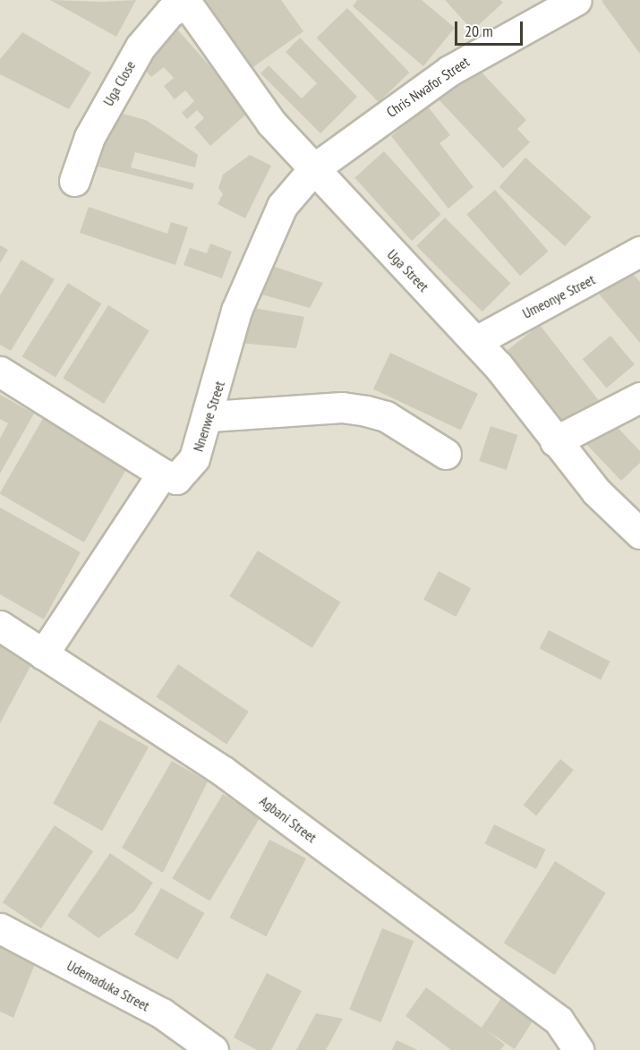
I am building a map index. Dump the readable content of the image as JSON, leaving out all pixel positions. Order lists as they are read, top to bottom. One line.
{"streets":{"street":["Uga Close","Chris Nwafor Street","Uga Street","Umeonye Street","Nnenwe Street","Agbani Street","Udemaduka Street"]},"crossings":[["Uga Close","Uga Street"],["Chris Nwafor Street","Uga Street"],["Chris Nwafor Street","Nnenwe Street"],["Uga Street","Umeonye Street"],["Uga Street","Nnenwe Street"]],"scale_bar":"20 m"}
